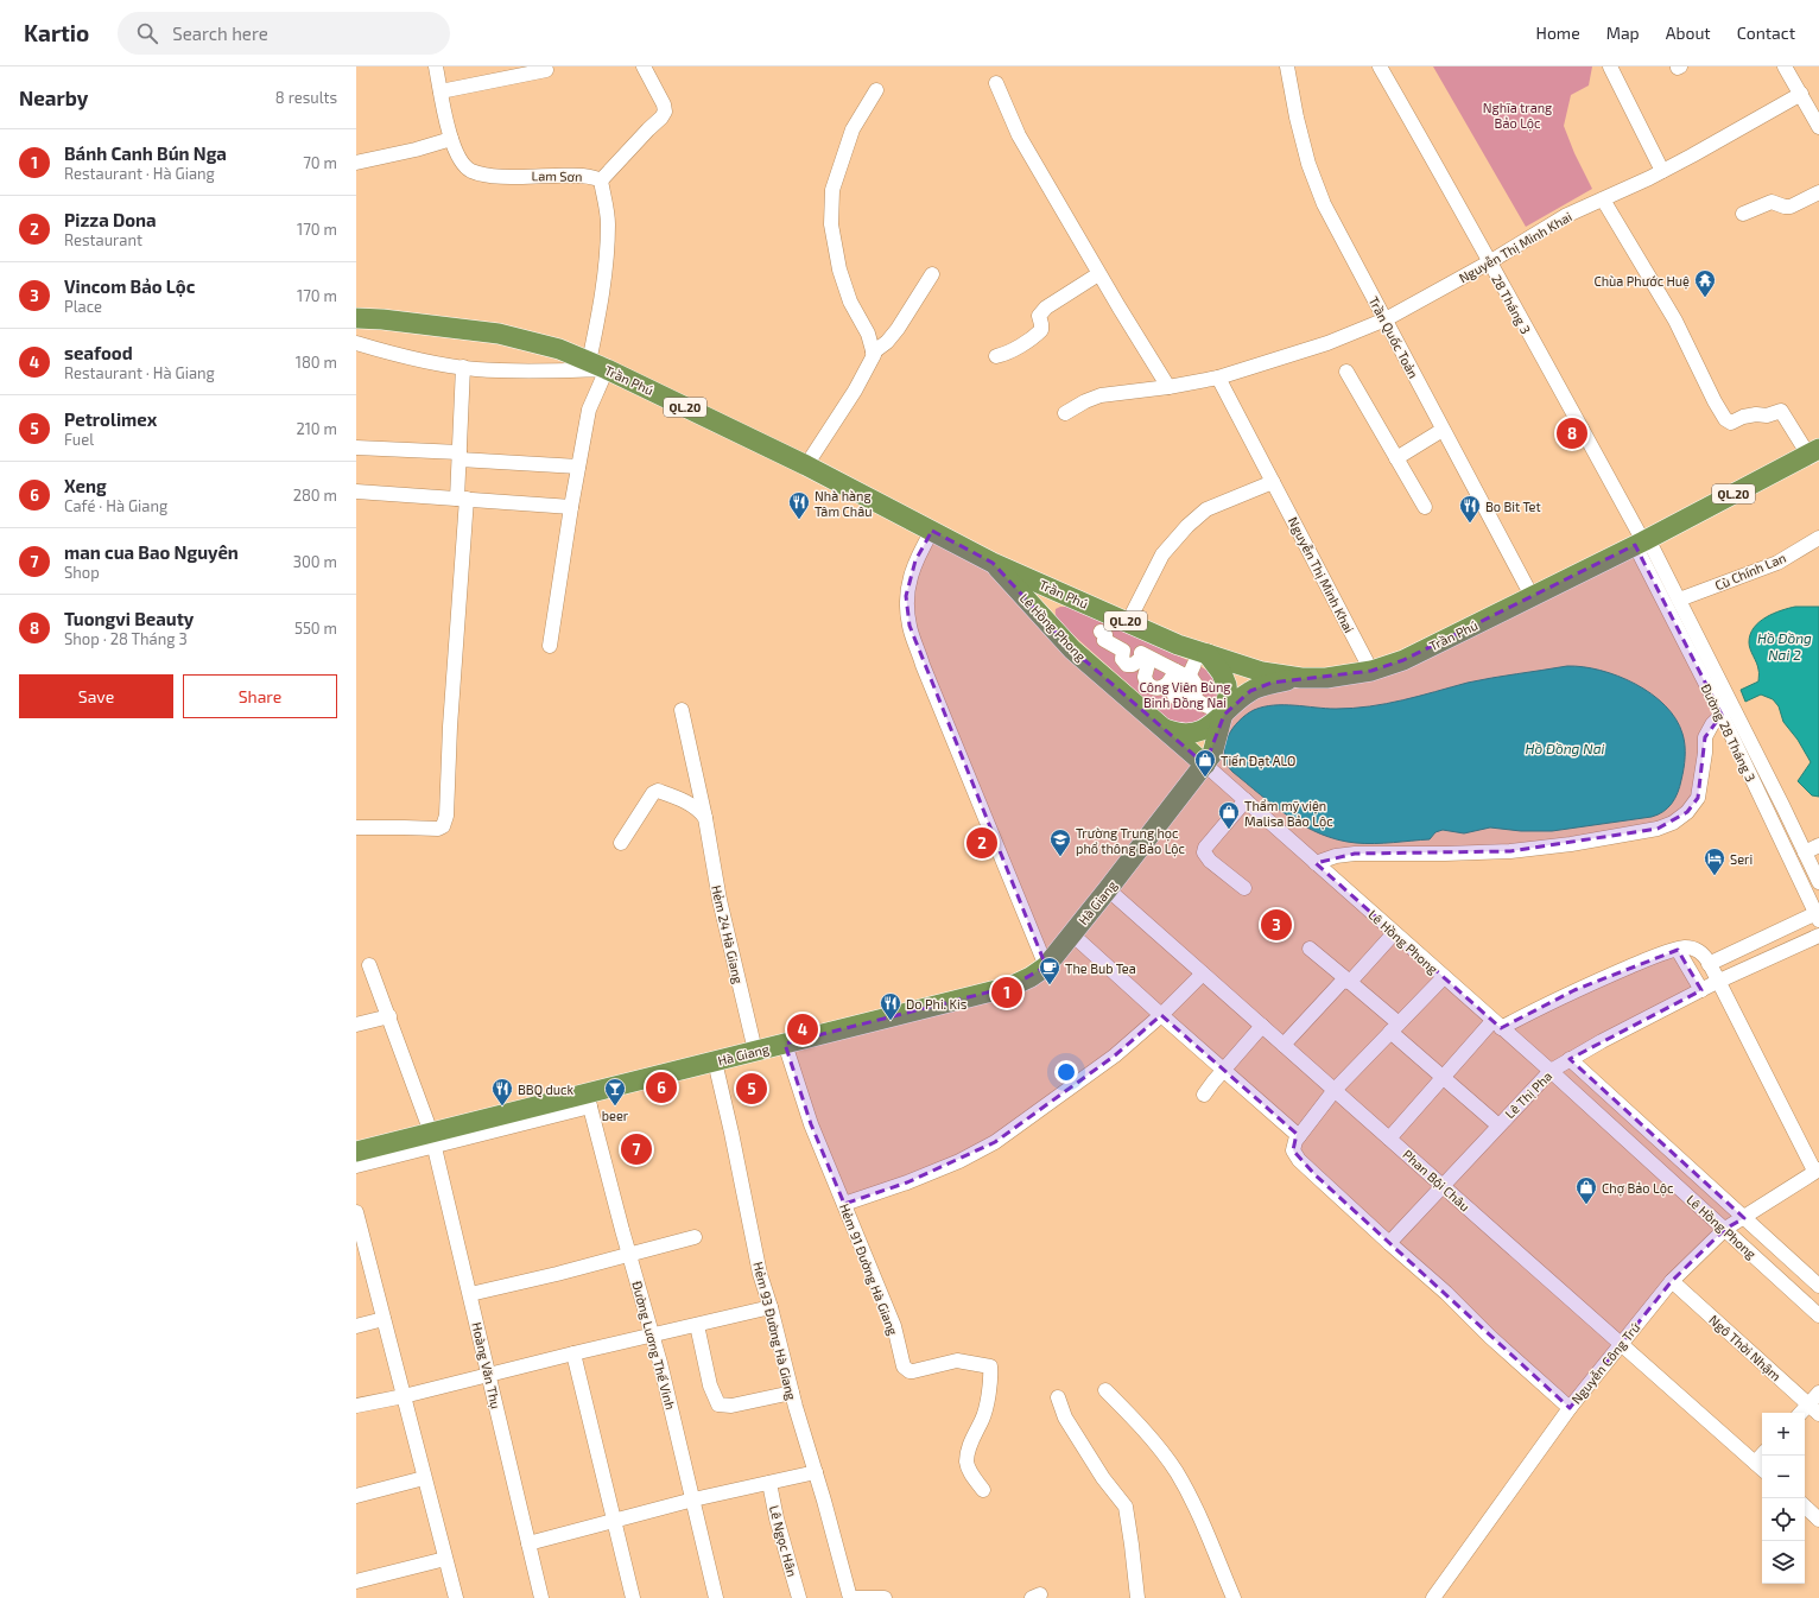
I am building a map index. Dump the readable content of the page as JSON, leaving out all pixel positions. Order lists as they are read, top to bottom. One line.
{"streets":{"highway":["Trần Phú","QL.20","Lê Hồng Phong","Hà Giang"],"street":["Lam Sơn","Nguyễn Thị Minh Khai","28 Tháng 3","Trần Quốc Toản","Cù Chính Lan","Đường 28 Tháng 3","Hẻm 24 Hà Giang","Lê Thị Pha","Phan Bội Châu","Hẻm 91 Đường Hà Giang","Hẻm 93 Đường Hà Giang","Đường Lương Thế Vinh","Ngô Thời Nhậm","Nguyễn Công Trứ","Hoàng Văn Thụ","Lê Ngọc Hân"]},"crossings":[["Lam Sơn","Trần Phú"],["Nguyễn Thị Minh Khai","28 Tháng 3"],["Nguyễn Thị Minh Khai","Trần Quốc Toản"],["Nguyễn Thị Minh Khai","Trần Phú"],["28 Tháng 3","Trần Phú"],["28 Tháng 3","Đường 28 Tháng 3"],["Trần Quốc Toản","Trần Phú"],["Trần Phú","Lê Hồng Phong"],["Trần Phú","Đường 28 Tháng 3"],["Trần Phú","Hà Giang"],["Cù Chính Lan","Đường 28 Tháng 3"],["Lê Hồng Phong","Hà Giang"],["Lê Hồng Phong","Lê Thị Pha"],["Lê Hồng Phong","Nguyễn Công Trứ"],["Hà Giang","Hẻm 24 Hà Giang"],["Hà Giang","Phan Bội Châu"],["Hà Giang","Hẻm 91 Đường Hà Giang"],["Hà Giang","Hẻm 93 Đường Hà Giang"],["Hà Giang","Đường Lương Thế Vinh"],["Hà Giang","Hoàng Văn Thụ"],["Lê Thị Pha","Phan Bội Châu"],["Phan Bội Châu","Nguyễn Công Trứ"],["Ngô Thời Nhậm","Nguyễn Công Trứ"]],"water":["Hồ Đồng Nai 2","Hồ Đồng Nai"],"parks":["Nghĩa trang Bảo Lộc","Công Viên Bùng Binh Đồng Nai"],"places":{"temple":["Chùa Phước Huệ"],"restaurant":["Nhà hàng Tâm Châu","Bo Bit Tet","Do Phi. Kis","BBQ duck"],"shop":["Tiến Đạt ALO","Thẩm mỹ viện Malisa Bảo Lộc","Chợ Bảo Lộc"],"school or university":["Trường Trung học phổ thông Bảo Lộc"],"hotel":["Seri"],"cafe":["The Bub Tea"],"bar":["beer"]},"page":{"header":"Kartio","search":"Search here","nav":["Home","Map","About","Contact"],"heading":["Nearby","8 results"],"list":[{"mark":"1","name":"Bánh Canh Bún Nga","note":"Restaurant · Hà Giang","value":"70 m"},{"mark":"2","name":"Pizza Dona","note":"Restaurant","value":"170 m"},{"mark":"3","name":"Vincom Bảo Lộc","note":"Place","value":"170 m"},{"mark":"4","name":"seafood","note":"Restaurant · Hà Giang","value":"180 m"},{"mark":"5","name":"Petrolimex","note":"Fuel","value":"210 m"},{"mark":"6","name":"Xeng","note":"Café · Hà Giang","value":"280 m"},{"mark":"7","name":"man cua Bao Nguyên","note":"Shop","value":"300 m"},{"mark":"8","name":"Tuongvi Beauty","note":"Shop · 28 Tháng 3","value":"550 m"}],"pins":["8","2","3","1","4","6","5","7"],"buttons":["Save","Share"],"map_buttons":["+","−"]}}
